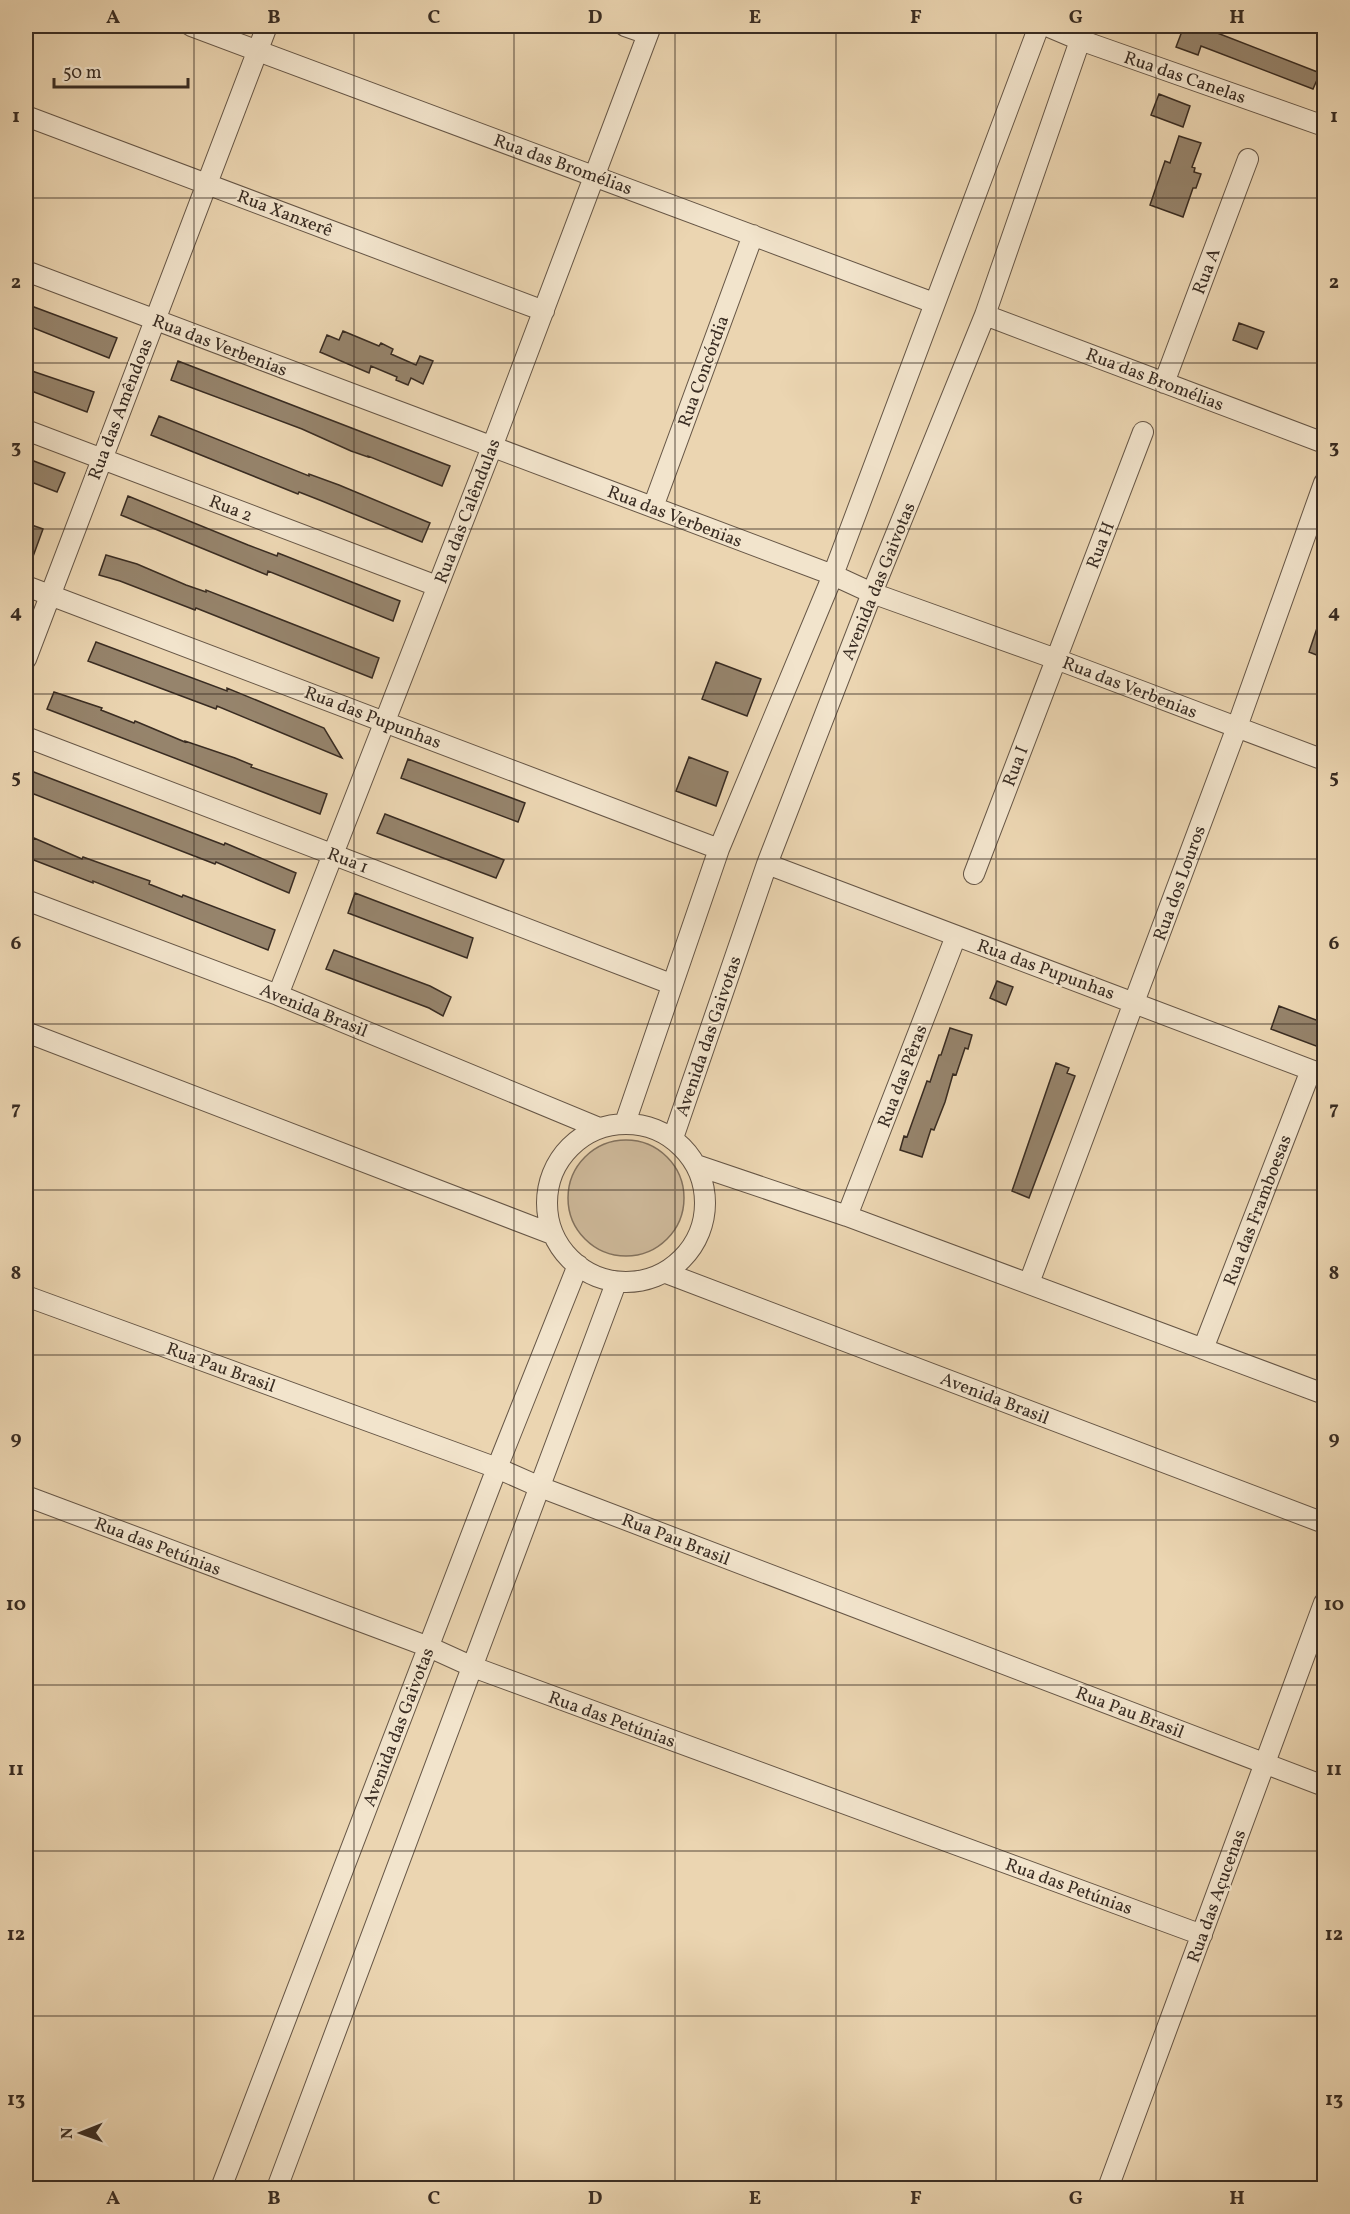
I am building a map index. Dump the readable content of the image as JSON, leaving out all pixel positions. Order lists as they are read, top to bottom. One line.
{"streets":{"street":["Rua das Canelas","Rua das Bromélias","Rua Xanxerê","Rua A","Rua das Verbenias","Rua Concórdia","Rua das Amêndoas","Rua 2","Rua das Calêndulas","Rua H","Avenida das Gaivotas","Rua das Pupunhas","Rua I","Rua 1","Rua dos Louros","Avenida Brasil","Rua das Pêras","Rua das Framboesas","Rua Pau Brasil","Rua das Petúnias","Rua das Açucenas"]},"crossings":[["Rua das Canelas","Avenida das Gaivotas"],["Rua das Bromélias","Rua A"],["Rua das Bromélias","Rua Concórdia"],["Rua das Bromélias","Rua das Amêndoas"],["Rua das Bromélias","Rua das Calêndulas"],["Rua das Bromélias","Avenida das Gaivotas"],["Rua Xanxerê","Rua das Amêndoas"],["Rua Xanxerê","Rua das Calêndulas"],["Rua das Verbenias","Rua Concórdia"],["Rua das Verbenias","Rua das Amêndoas"],["Rua das Verbenias","Rua das Calêndulas"],["Rua das Verbenias","Rua H"],["Rua das Verbenias","Avenida das Gaivotas"],["Rua das Verbenias","Rua I"],["Rua das Verbenias","Rua dos Louros"],["Rua das Amêndoas","Rua 2"],["Rua das Amêndoas","Rua das Pupunhas"],["Rua 2","Rua das Calêndulas"],["Rua das Calêndulas","Rua das Pupunhas"],["Rua das Calêndulas","Rua 1"],["Rua das Calêndulas","Avenida Brasil"],["Rua H","Rua I"],["Avenida das Gaivotas","Rua das Pupunhas"],["Avenida das Gaivotas","Avenida Brasil"],["Avenida das Gaivotas","Rua Pau Brasil"],["Avenida das Gaivotas","Rua das Petúnias"],["Rua das Pupunhas","Rua dos Louros"],["Rua das Pupunhas","Rua das Pêras"],["Rua das Pupunhas","Rua das Framboesas"],["Rua Pau Brasil","Rua das Açucenas"],["Rua das Petúnias","Rua das Açucenas"]],"scale_bar":"50 m","north":"left","grid":{"columns":["A","B","C","D","E","F","G","H"],"rows":["1","2","3","4","5","6","7","8","9","10","11","12","13"]}}
